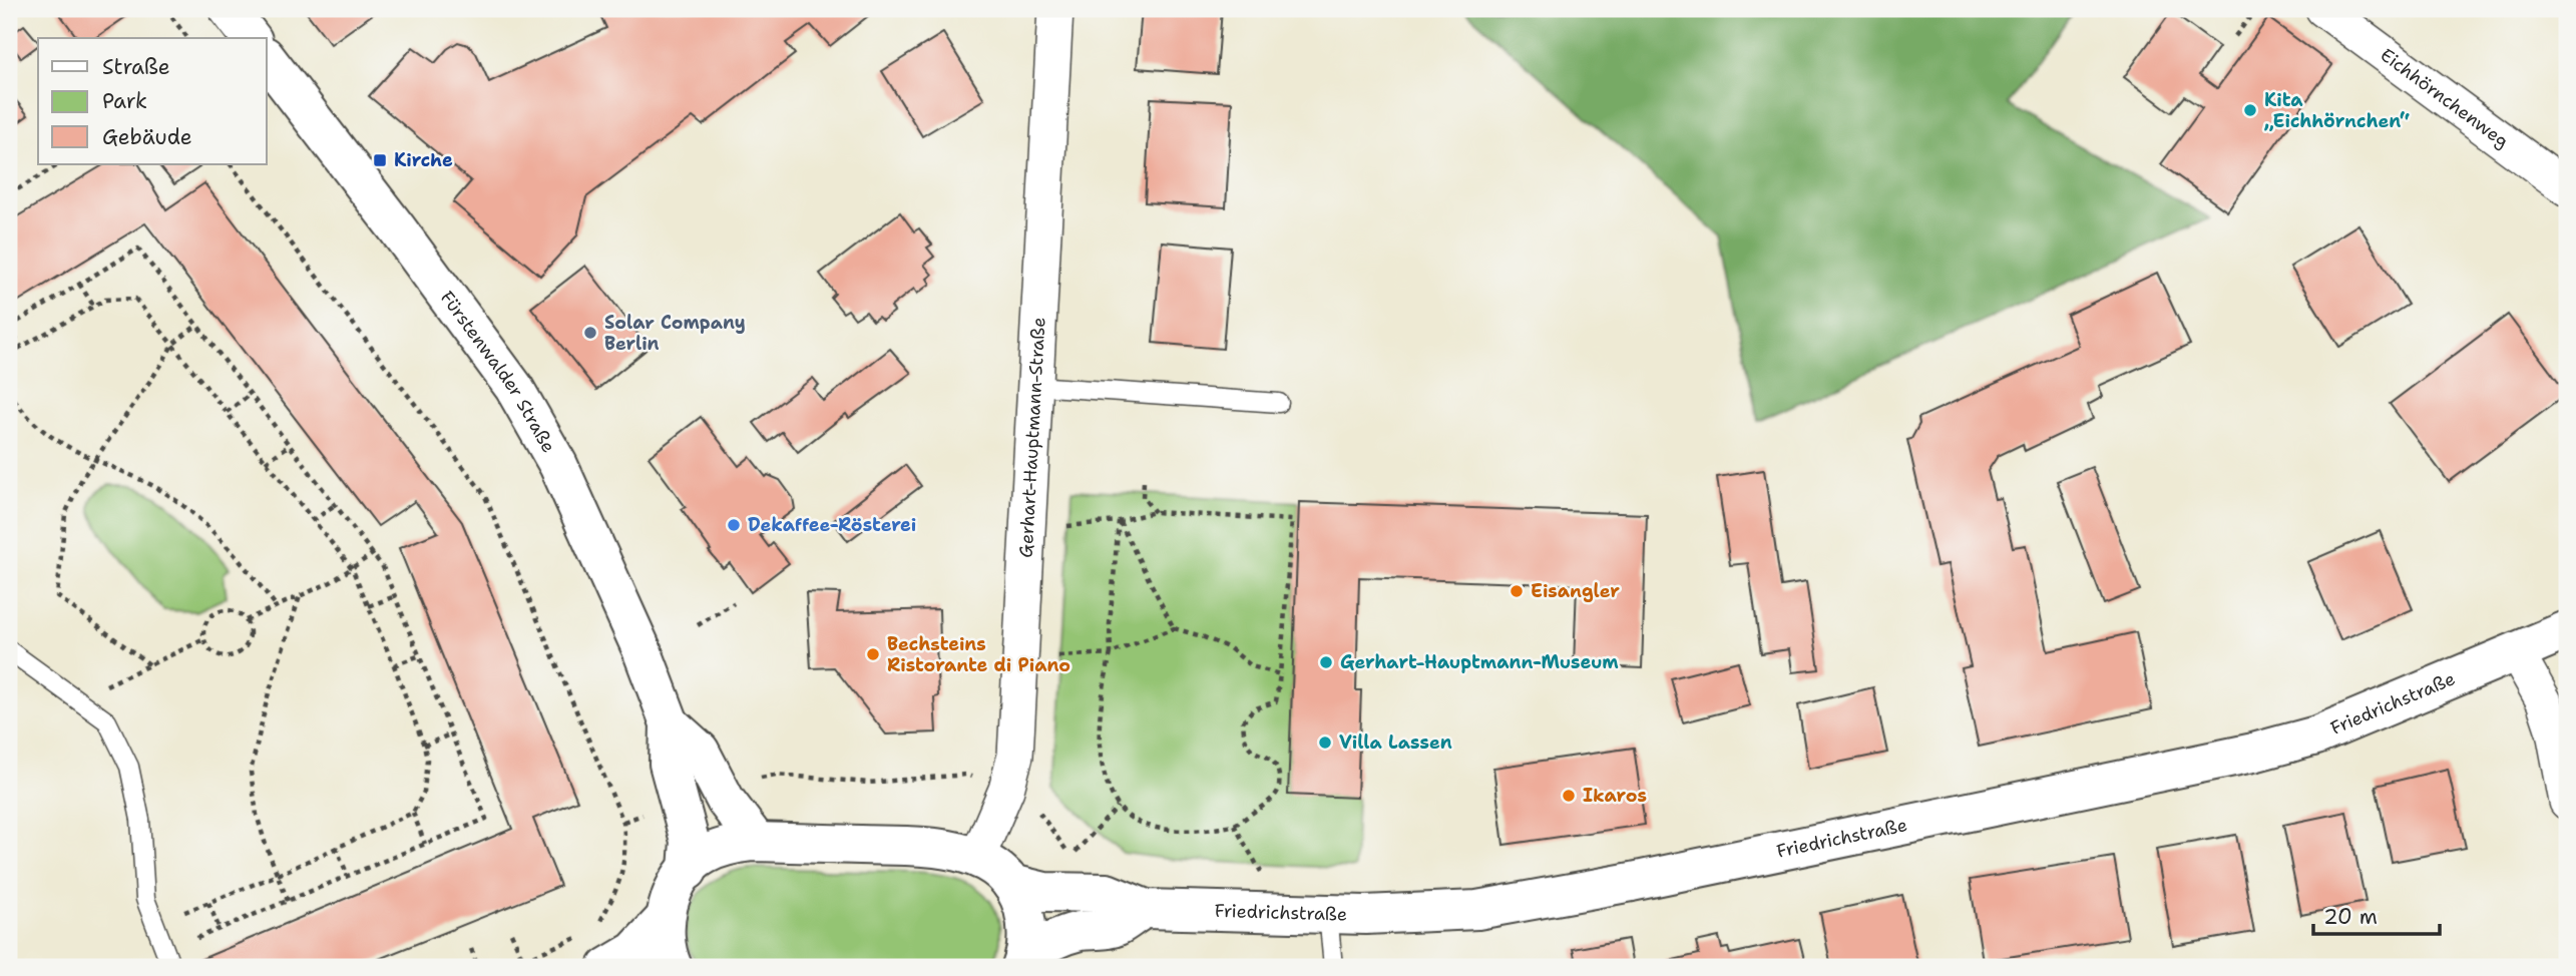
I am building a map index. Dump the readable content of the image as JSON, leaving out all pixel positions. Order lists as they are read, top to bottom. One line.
{"streets":{"main road":["Fürstenwalder Straße","Friedrichstraße"],"street":["Eichhörnchenweg","Gerhart-Hauptmann-Straße"]},"places":{"other":["Kita „Eichhörnchen“","Solar Company Berlin","Dekaffee-Rösterei","Eisangler","Bechsteins Ristorante di Piano","Gerhart-Hauptmann-Museum","Villa Lassen","Ikaros"],"transit":["Kirche"]},"legend":["Straße","Park","Gebäude"],"scale_bar":"20 m"}
